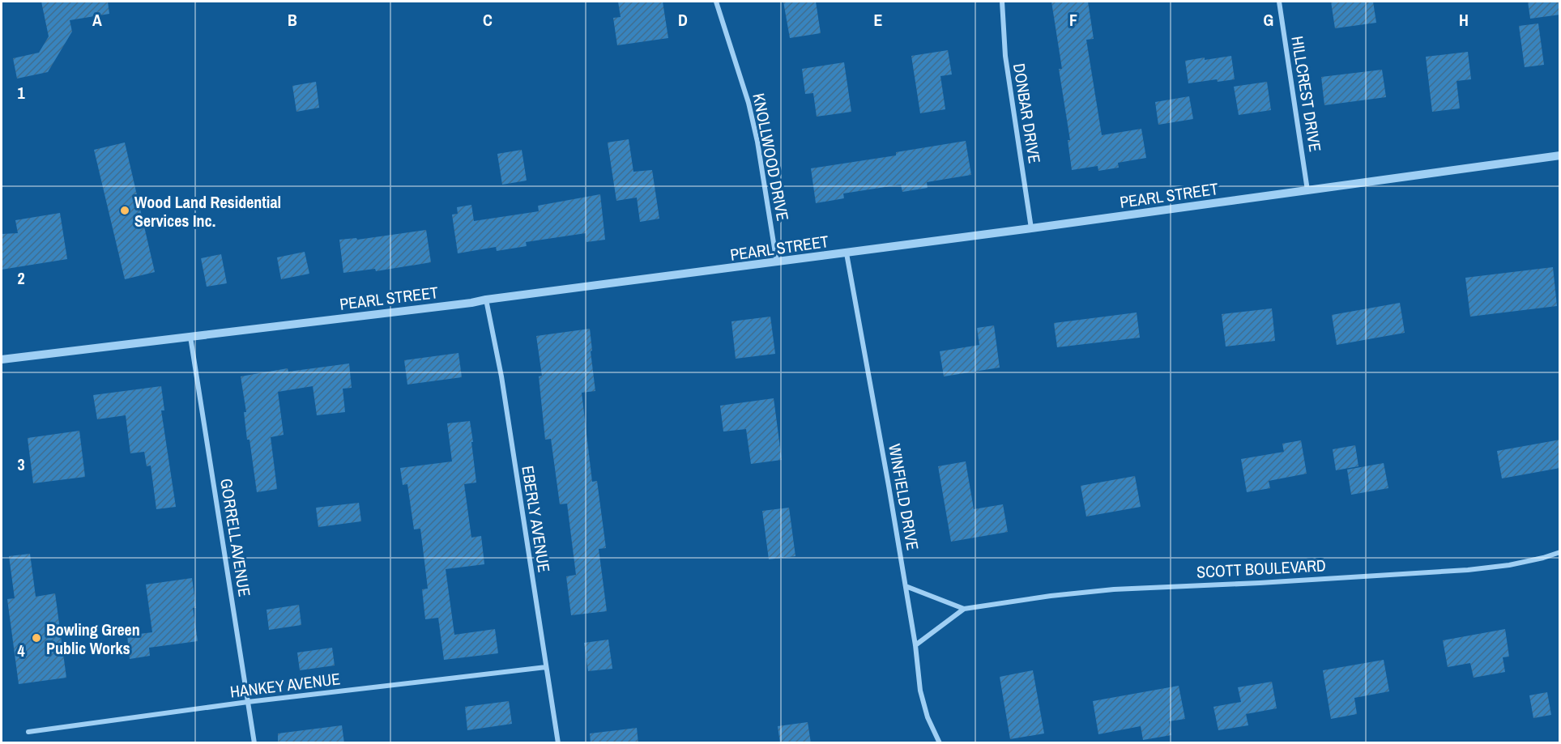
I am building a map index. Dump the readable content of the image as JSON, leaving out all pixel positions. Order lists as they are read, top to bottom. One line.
{"streets":{"street":["HILLCREST DRIVE","DONBAR DRIVE","KNOLLWOOD DRIVE","PEARL STREET","WINFIELD DRIVE","EBERLY AVENUE","GORRELL AVENUE","SCOTT BOULEVARD","HANKEY AVENUE"]},"crossings":[["HILLCREST DRIVE","PEARL STREET"],["DONBAR DRIVE","PEARL STREET"],["KNOLLWOOD DRIVE","PEARL STREET"],["PEARL STREET","WINFIELD DRIVE"],["PEARL STREET","EBERLY AVENUE"],["PEARL STREET","GORRELL AVENUE"],["WINFIELD DRIVE","SCOTT BOULEVARD"],["EBERLY AVENUE","HANKEY AVENUE"],["GORRELL AVENUE","HANKEY AVENUE"]],"places":["Wood Land Residential Services Inc.","Bowling Green Public Works"],"grid":{"columns":["A","B","C","D","E","F","G","H"],"rows":["1","2","3","4"]}}
